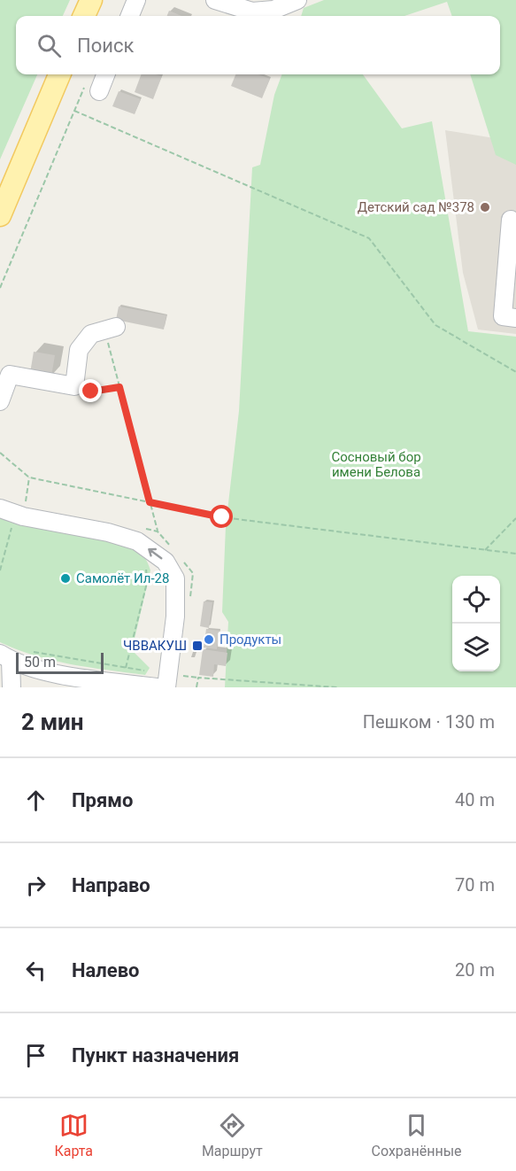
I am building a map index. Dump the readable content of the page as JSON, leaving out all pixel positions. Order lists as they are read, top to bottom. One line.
{"parks":["Сосновый бор имени Белова"],"places":{"other":["Детский сад №378","Самолёт Ил-28","Продукты"],"transit":["ЧВВАКУШ"]},"scale_bar":"50 m","page":{"search":"Поиск","scale":"50 m","heading":["2 мин","Пешком · 130 m"],"list":[["Прямо","40 m"],["Направо","70 m"],["Налево","20 m"],"Пункт назначения"],"nav":["Карта","Маршрут","Сохранённые"]}}
